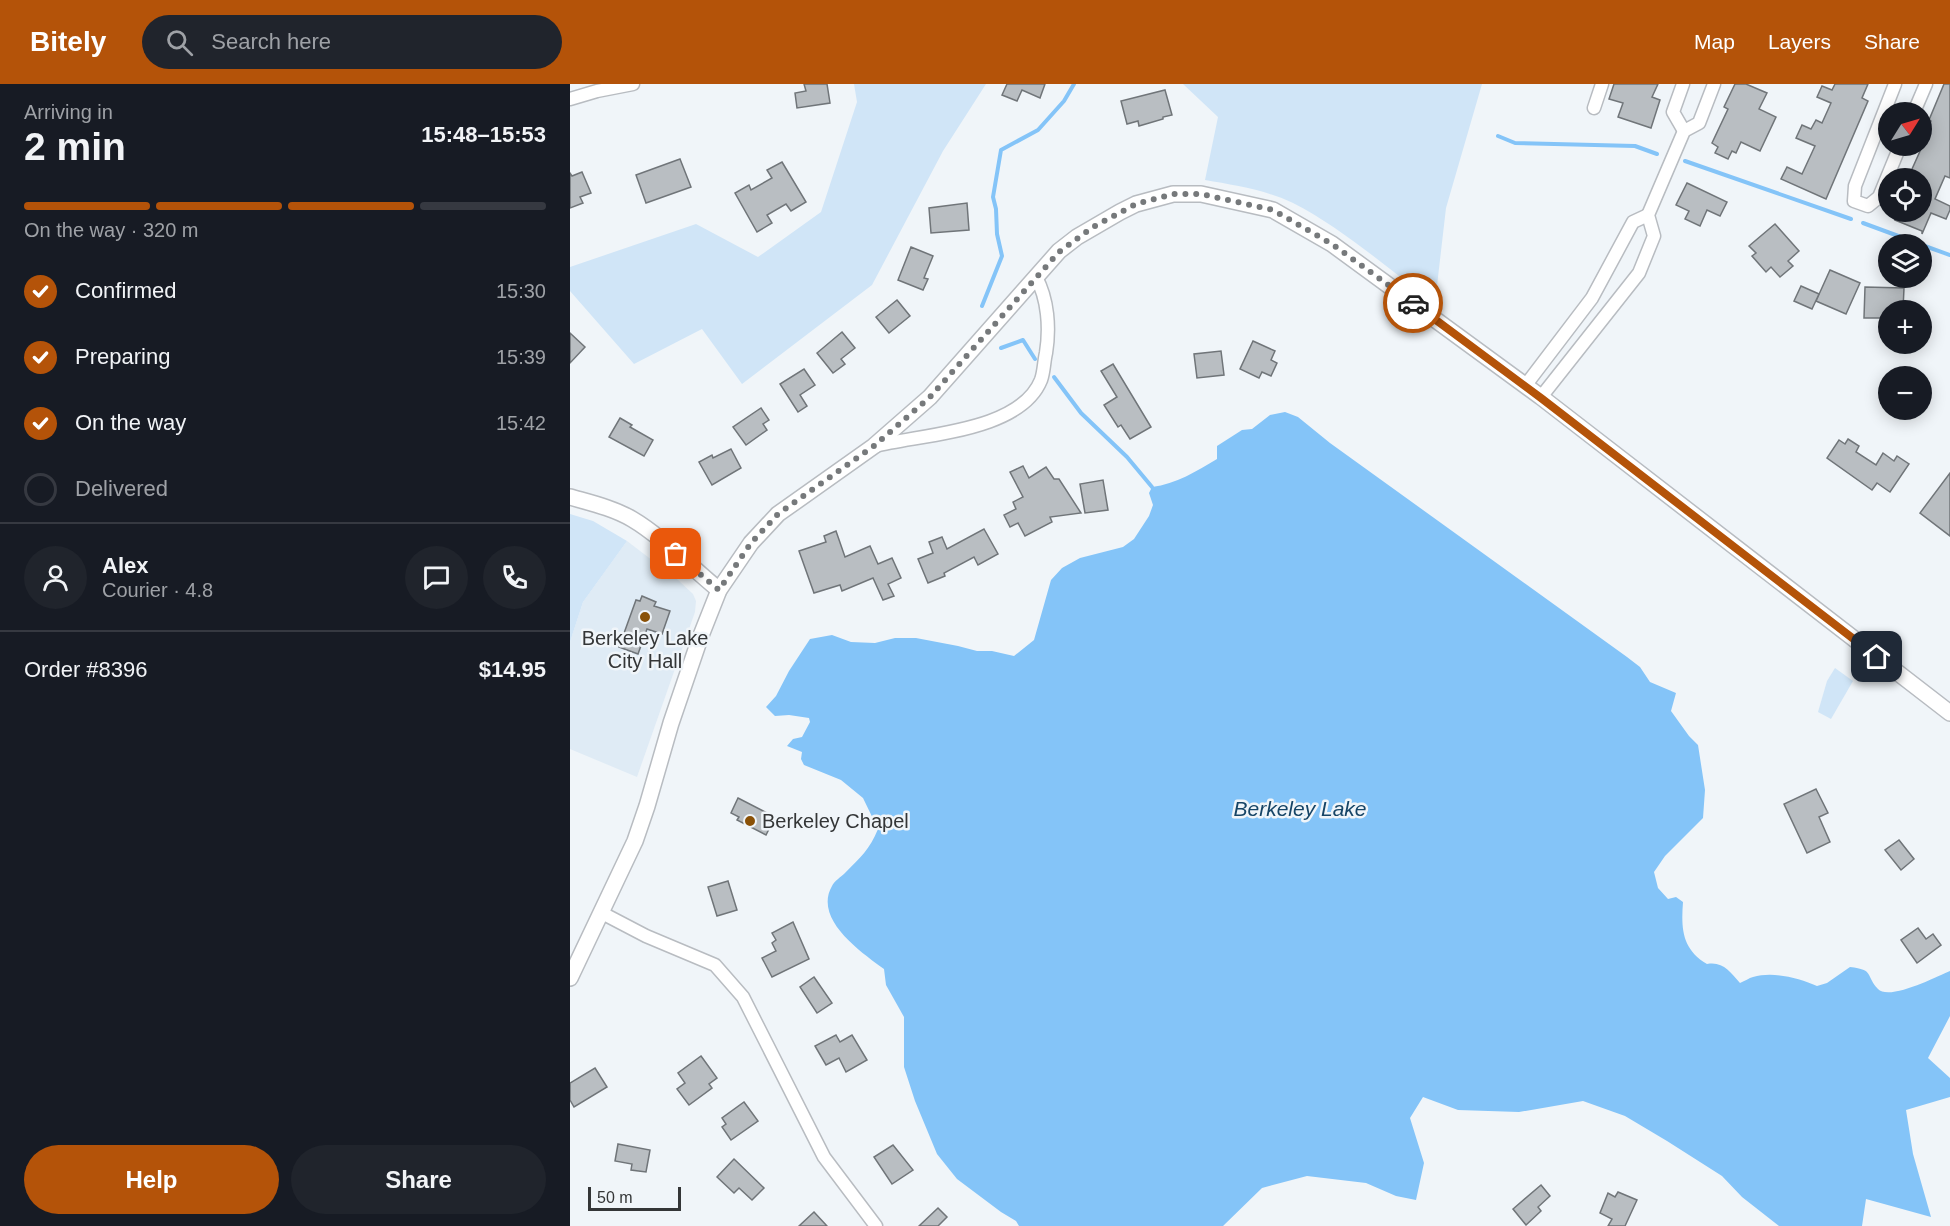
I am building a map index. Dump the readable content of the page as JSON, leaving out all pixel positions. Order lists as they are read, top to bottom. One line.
{"water":["Berkeley Lake"],"places":["Berkeley Lake City Hall","Berkeley Chapel"],"scale_bar":"50 m","north":"top right","page":{"header":"Bitely","search":"Search here","nav":["Map","Layers","Share"],"heading":["2 min","Arriving in","15:48–15:53"],"panel":["Alex","Courier · 4.8","Order #8396","$14.95"],"map_buttons":["+","−"],"bar":"On the way · 320 m","list":[["Confirmed","15:30"],["Preparing","15:39"],["On the way","15:42"],"Delivered"],"buttons":["Help","Share"],"scale":"50 m"}}
